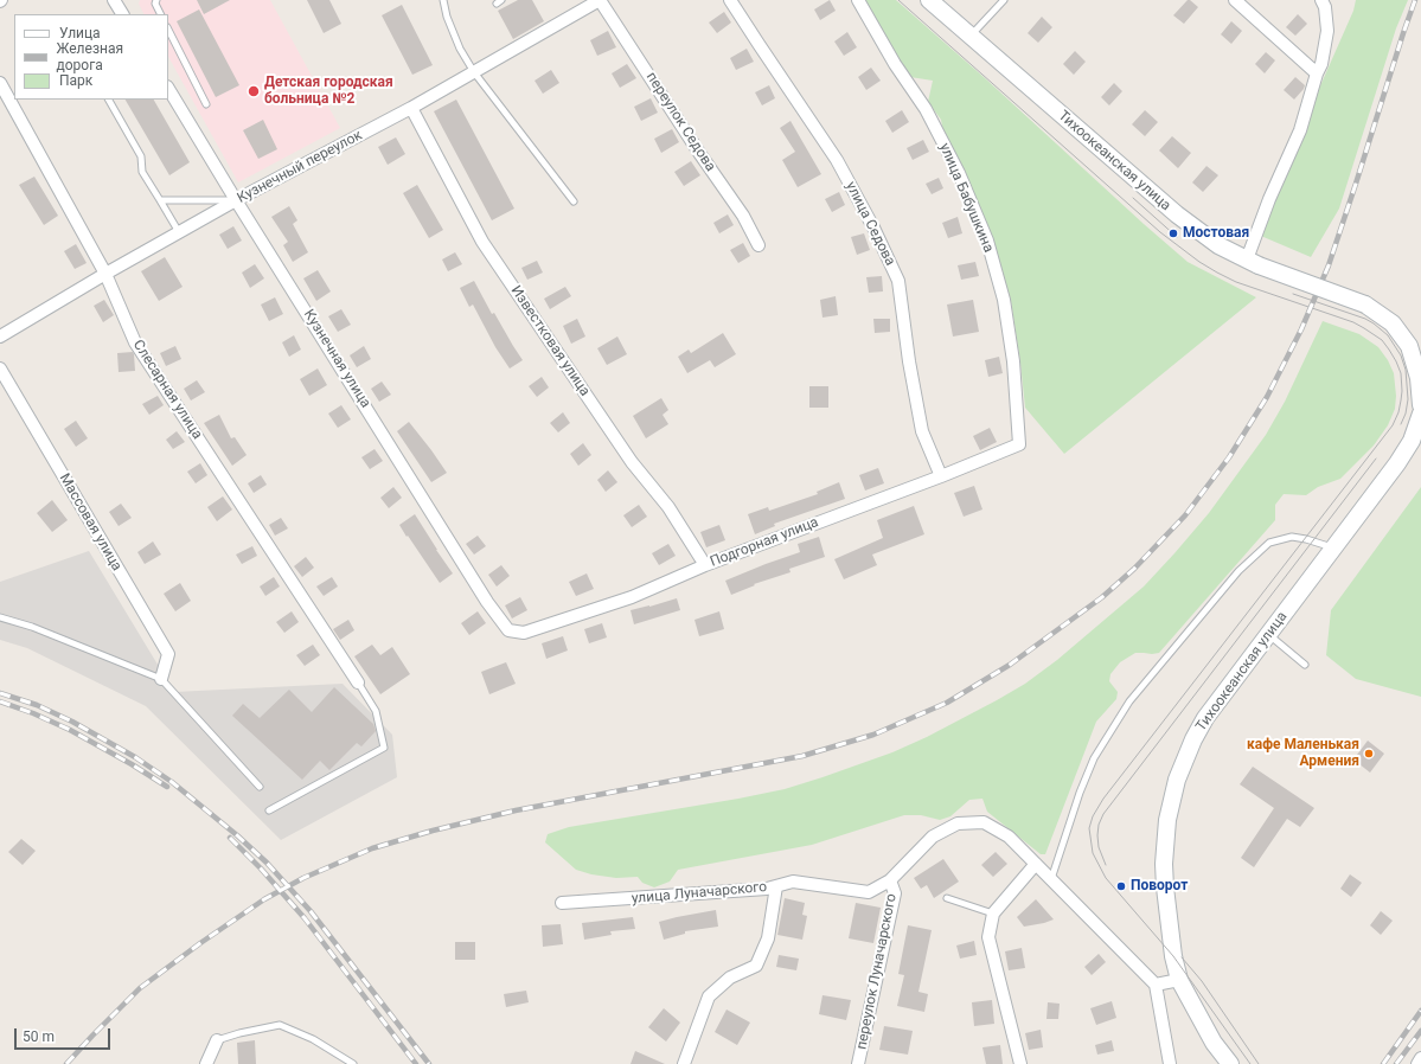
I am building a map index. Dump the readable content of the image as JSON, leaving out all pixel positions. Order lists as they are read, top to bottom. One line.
{"streets":{"main road":["Тихоокеанская улица"],"street":["переулок Седова","Кузнечный переулок","улица Бабушкина","улица Седова","Известковая улица","Кузнечная улица","Слесарная улица","Массовая улица","Подгорная улица","улица Луначарского","переулок Луначарского"]},"crossings":[["переулок Седова","Кузнечный переулок"],["Кузнечный переулок","Известковая улица"],["Кузнечный переулок","Кузнечная улица"],["Кузнечный переулок","Слесарная улица"],["улица Бабушкина","Подгорная улица"],["улица Седова","Подгорная улица"],["Известковая улица","Подгорная улица"],["Кузнечная улица","Подгорная улица"],["улица Луначарского","переулок Луначарского"]],"places":["Детская городская больница №2","Мостовая","кафе Маленькая Армения","Поворот"],"legend":["Улица","Железная дорога","Парк"],"scale_bar":"50 m"}
